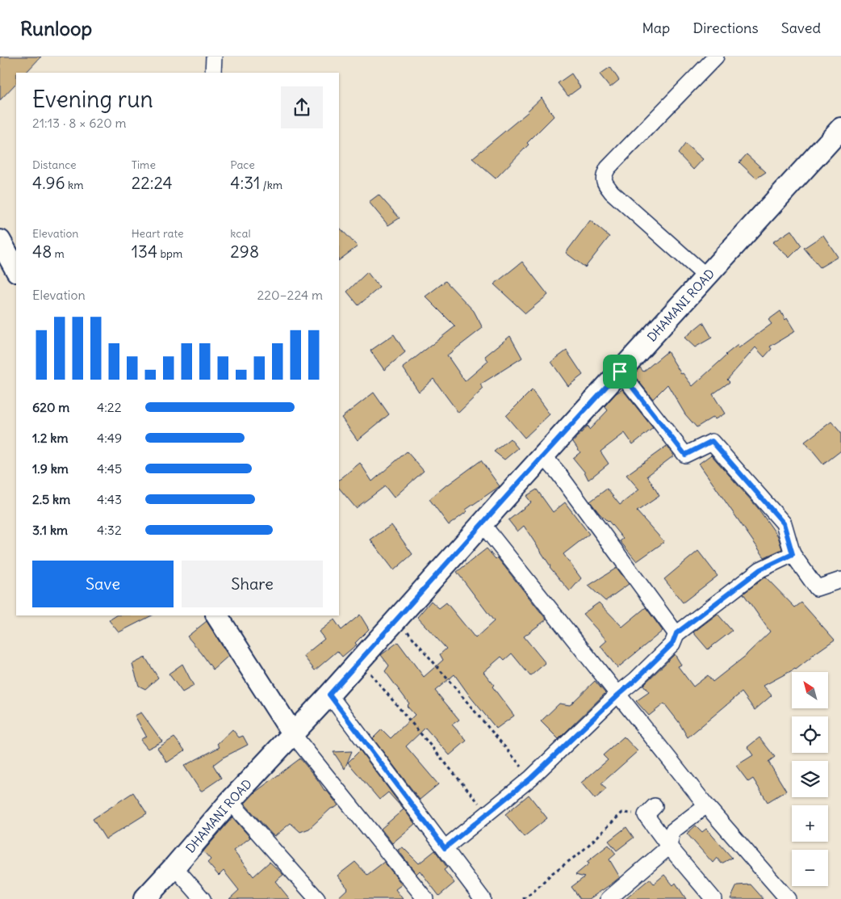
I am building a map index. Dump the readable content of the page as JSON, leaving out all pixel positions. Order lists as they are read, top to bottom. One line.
{"streets":{"main road":["DHAMANI ROAD"]},"north":"top left","page":{"header":"Runloop","nav":["Map","Directions","Saved"],"heading":["Evening run","21:13 · 8 × 620 m"],"stats":[["Distance","4.96 km"],["Time","22:24"],["Pace","4:31 /km"],["Elevation","48 m"],["Heart rate","134 bpm"],["kcal","298"]],"chart":["Elevation","220–224 m"],"list":[{"name":"620 m","note":"4:22"},{"name":"1.2 km","note":"4:49"},{"name":"1.9 km","note":"4:45"},{"name":"2.5 km","note":"4:43"},{"name":"3.1 km","note":"4:32"}],"buttons":["Save","Share"],"map_buttons":["+","−"]}}
